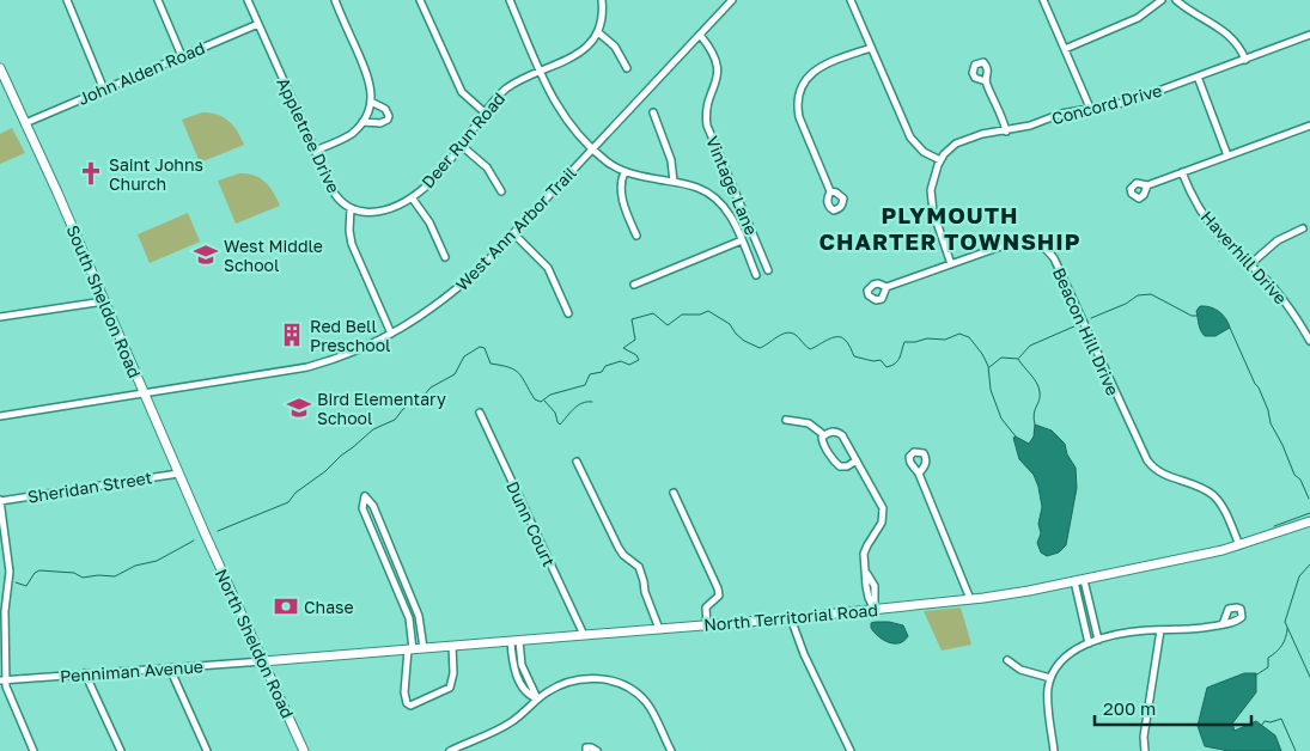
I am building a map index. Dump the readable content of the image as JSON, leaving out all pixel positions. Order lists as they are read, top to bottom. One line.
{"streets":{"main road":["South Sheldon Road","North Territorial Road","North Sheldon Road"],"street":["John Alden Road","Concord Drive","Appletree Drive","Deer Run Road","Vintage Lane","West Ann Arbor Trail","Haverhill Drive","Beacon Hill Drive","Sheridan Street","Dunn Court","Penniman Avenue"]},"crossings":[["John Alden Road","Appletree Drive"],["John Alden Road","South Sheldon Road"],["Appletree Drive","Deer Run Road"],["Appletree Drive","West Ann Arbor Trail"],["Vintage Lane","West Ann Arbor Trail"],["West Ann Arbor Trail","South Sheldon Road"],["South Sheldon Road","Sheridan Street"],["South Sheldon Road","North Sheldon Road"],["Beacon Hill Drive","North Territorial Road"],["Dunn Court","North Territorial Road"],["North Territorial Road","North Sheldon Road"],["North Territorial Road","Penniman Avenue"],["North Sheldon Road","Penniman Avenue"]],"districts":["PLYMOUTH CHARTER TOWNSHIP"],"places":{"church":["Saint Johns Church"],"school or university":["West Middle School","Bird Elementary School"],"building":["Red Bell Preschool"],"bank":["Chase"]},"scale_bar":"200 m"}
